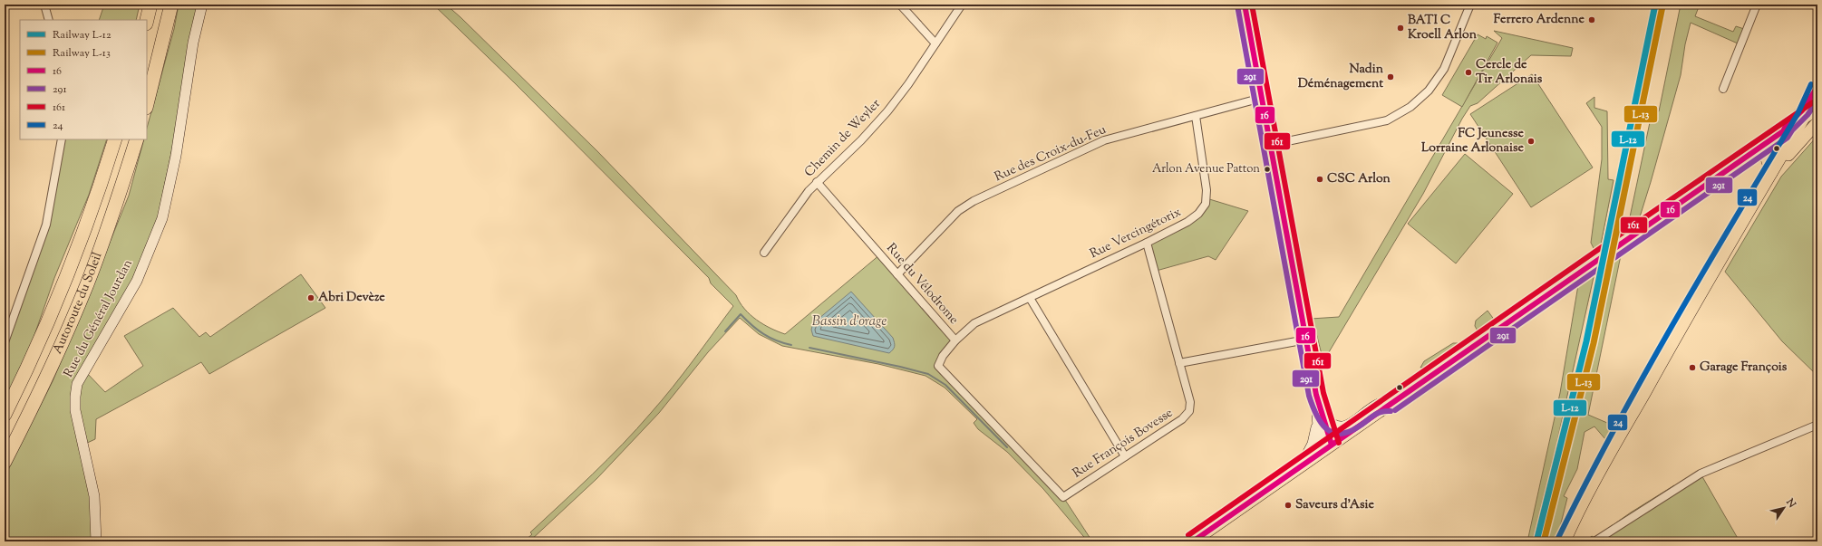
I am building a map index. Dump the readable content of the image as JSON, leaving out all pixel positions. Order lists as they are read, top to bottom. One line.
{"streets":{"highway":["Autoroute du Soleil"],"main road":["Rue du Général Jourdan"],"street":["Chemin de Weyler","Rue des Croix-du-Feu","Rue Vercingétorix","Rue du Vélodrome","Rue François Bovesse"]},"crossings":[["Chemin de Weyler","Rue du Vélodrome"],["Rue des Croix-du-Feu","Rue Vercingétorix"],["Rue des Croix-du-Feu","Rue du Vélodrome"],["Rue Vercingétorix","Rue du Vélodrome"],["Rue Vercingétorix","Rue François Bovesse"],["Rue du Vélodrome","Rue François Bovesse"]],"water":["Bassin d'orage"],"places":["Ferrero Ardenne","BATI C Kroell Arlon","Cercle de Tir Arlonais","Nadin Déménagement","FC Jeunesse Lorraine Arlonaise","Arlon Avenue Patton","CSC Arlon","Abri Devèze","Garage François","Saveurs d'Asie"],"lines":["rail line L-12","transit line 16","transit line 161","transit line 291","rail line L-13","transit line 24"],"legend":["Railway L-12","Railway L-13","16","291","161","24"],"north":"top right"}
